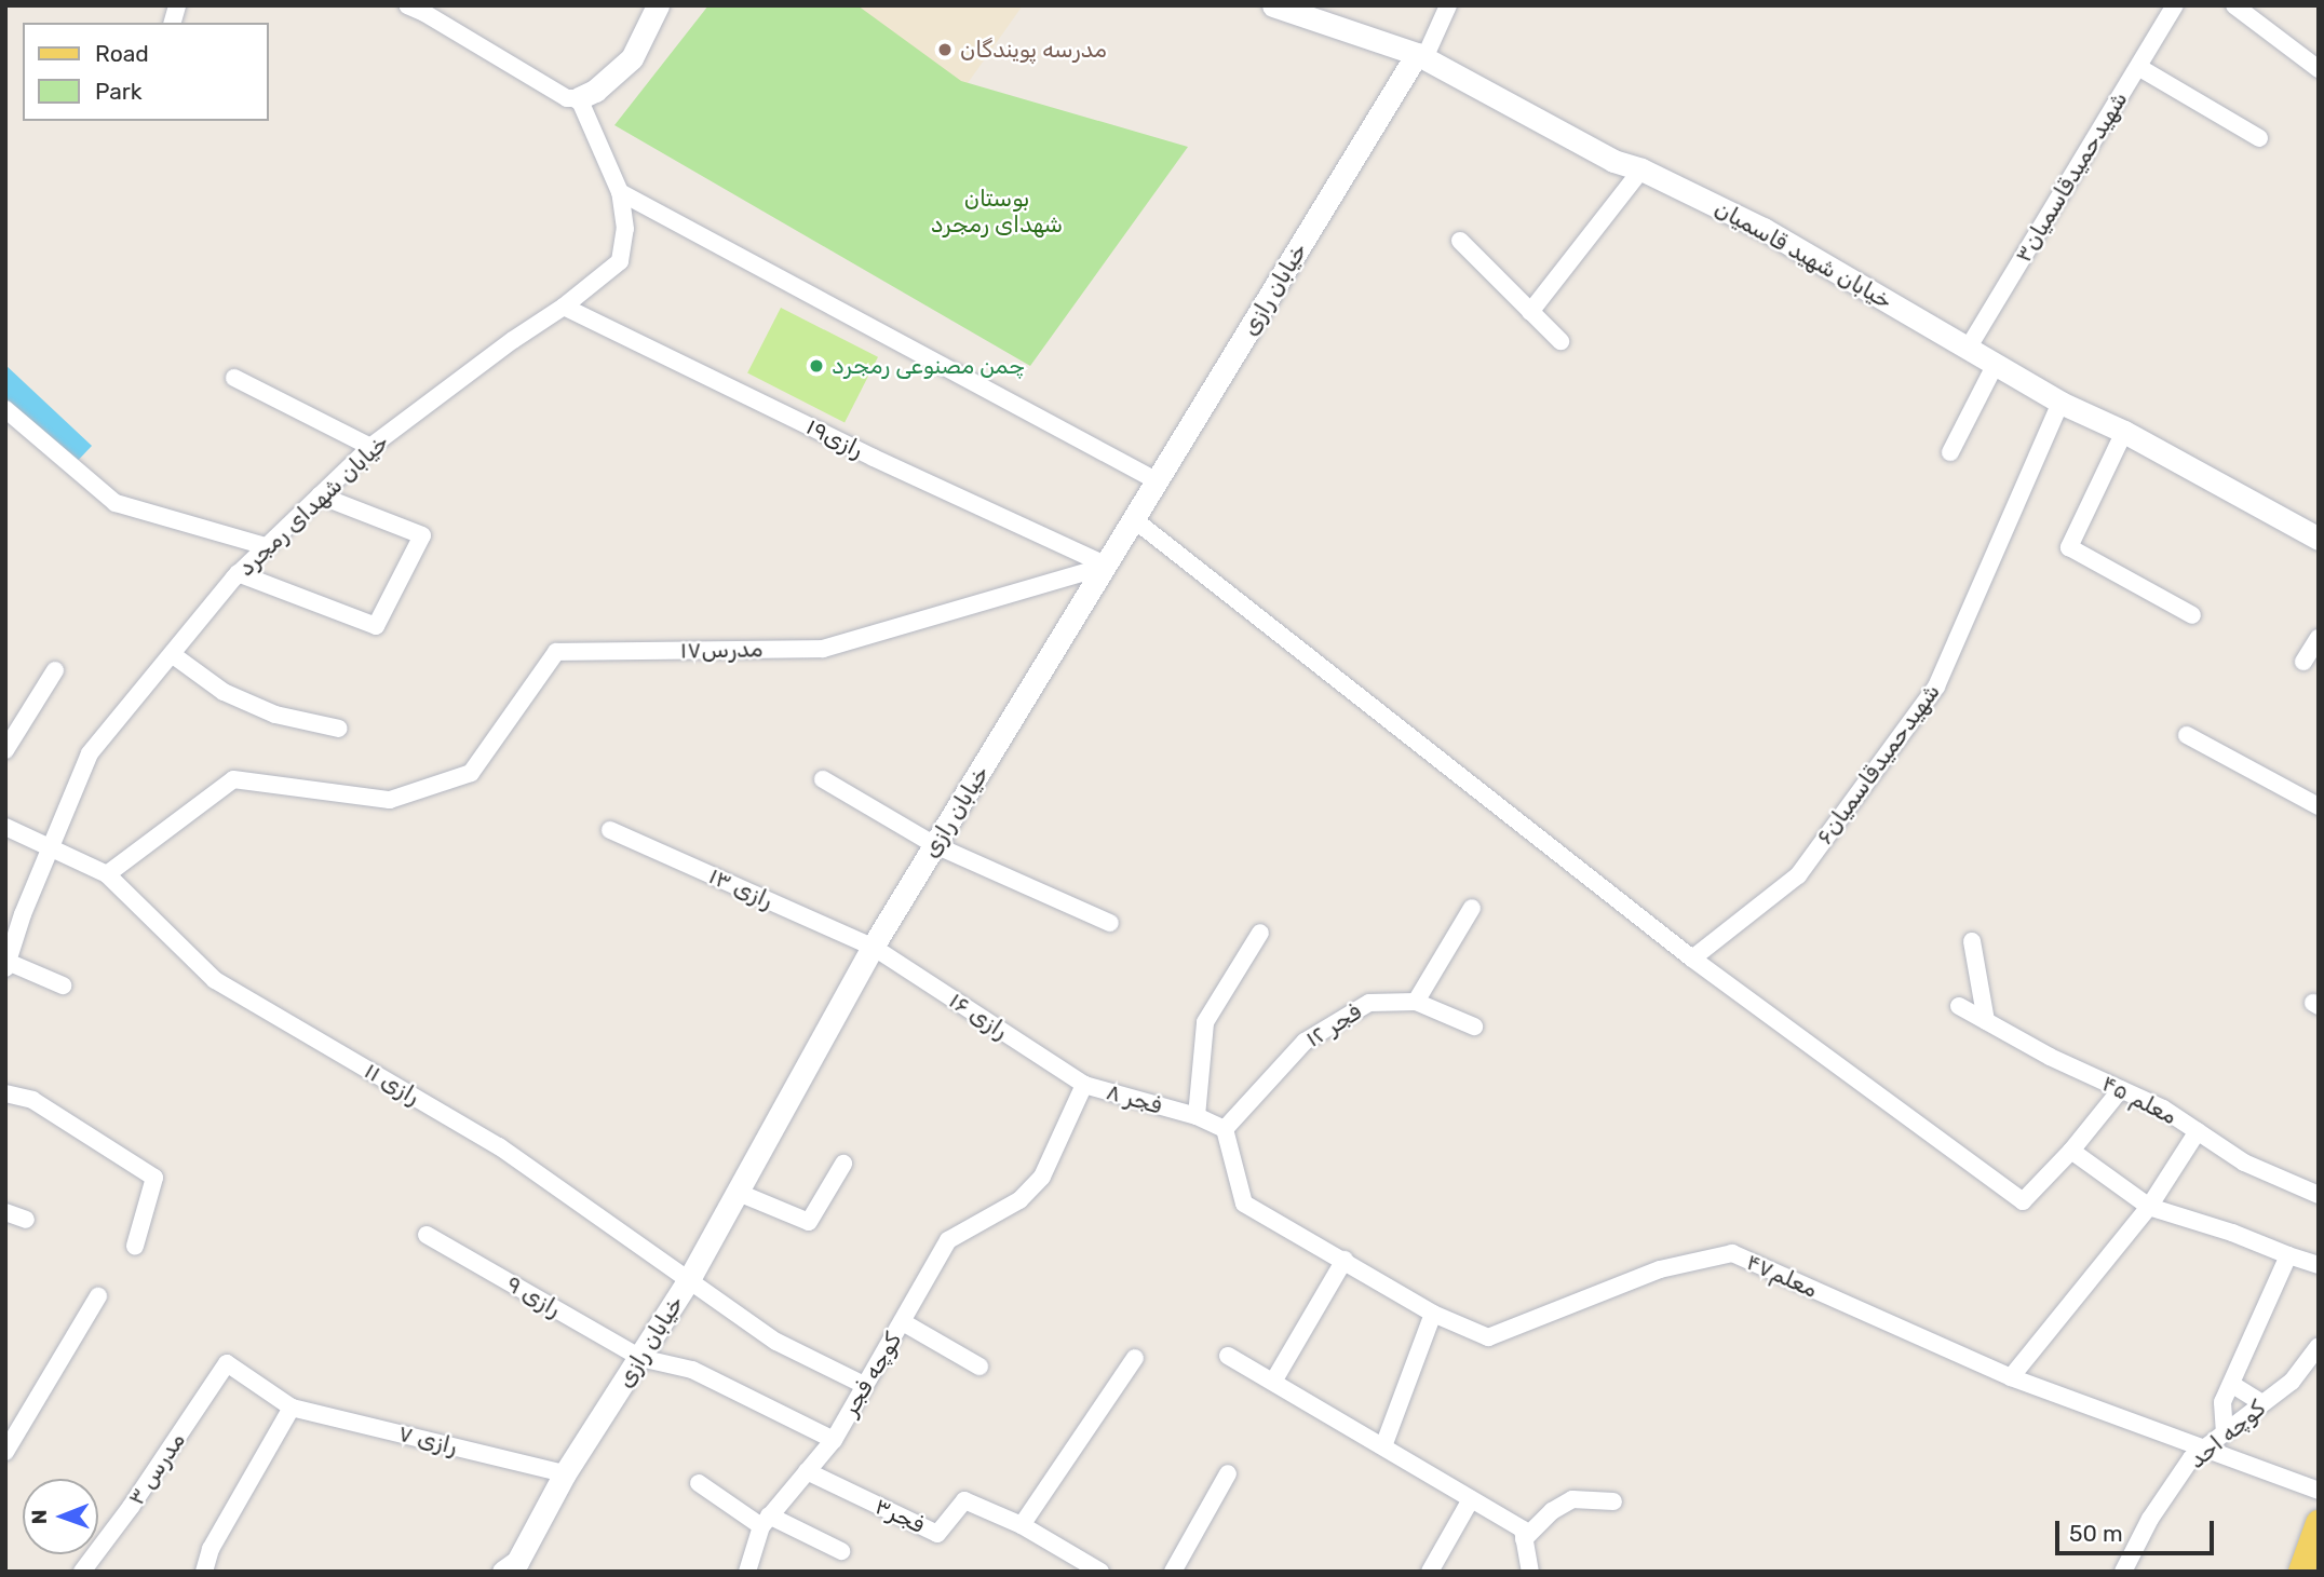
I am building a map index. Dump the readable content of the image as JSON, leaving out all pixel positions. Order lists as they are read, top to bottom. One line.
{"streets":{"street":["شهیدحمیدقاسمیان۳","خیابان شهید قاسمیان","خیابان رازی","رازی۱۹","خیابان شهدای رمجرد","مدرس۱۷","شهیدحمیدقاسمیان۶","رازی ۱۳","رازی ۱۶","فجر ۱۲","رازی ۱۱","فجر ۸","معلم ۴۵","معلم۴۷","رازی ۹","کوچه فجر","کوچه احد","رازی ۷","مدرس ۳","فجر۳"]},"crossings":[["شهیدحمیدقاسمیان۳","خیابان شهید قاسمیان"],["خیابان شهید قاسمیان","خیابان رازی"],["خیابان شهید قاسمیان","شهیدحمیدقاسمیان۶"],["خیابان رازی","رازی۱۹"],["خیابان رازی","مدرس۱۷"],["خیابان رازی","رازی ۱۳"],["خیابان رازی","رازی ۱۶"],["خیابان رازی","رازی ۱۱"],["خیابان رازی","رازی ۹"],["خیابان رازی","رازی ۷"],["رازی۱۹","خیابان شهدای رمجرد"],["رازی۱۹","مدرس۱۷"],["خیابان شهدای رمجرد","رازی ۱۱"],["مدرس۱۷","رازی ۱۱"],["رازی ۱۳","رازی ۱۶"],["رازی ۱۶","فجر ۸"],["فجر ۱۲","فجر ۸"],["فجر ۱۲","معلم۴۷"],["رازی ۱۱","کوچه فجر"],["فجر ۸","معلم۴۷"],["فجر ۸","کوچه فجر"],["معلم۴۷","کوچه احد"],["رازی ۹","کوچه فجر"],["کوچه فجر","فجر۳"],["رازی ۷","مدرس ۳"]],"parks":["بوستان شهدای رمجرد"],"places":["مدرسه پویندگان","چمن مصنوعی رمجرد"],"legend":["Road","Park"],"scale_bar":"50 m","north":"left"}
